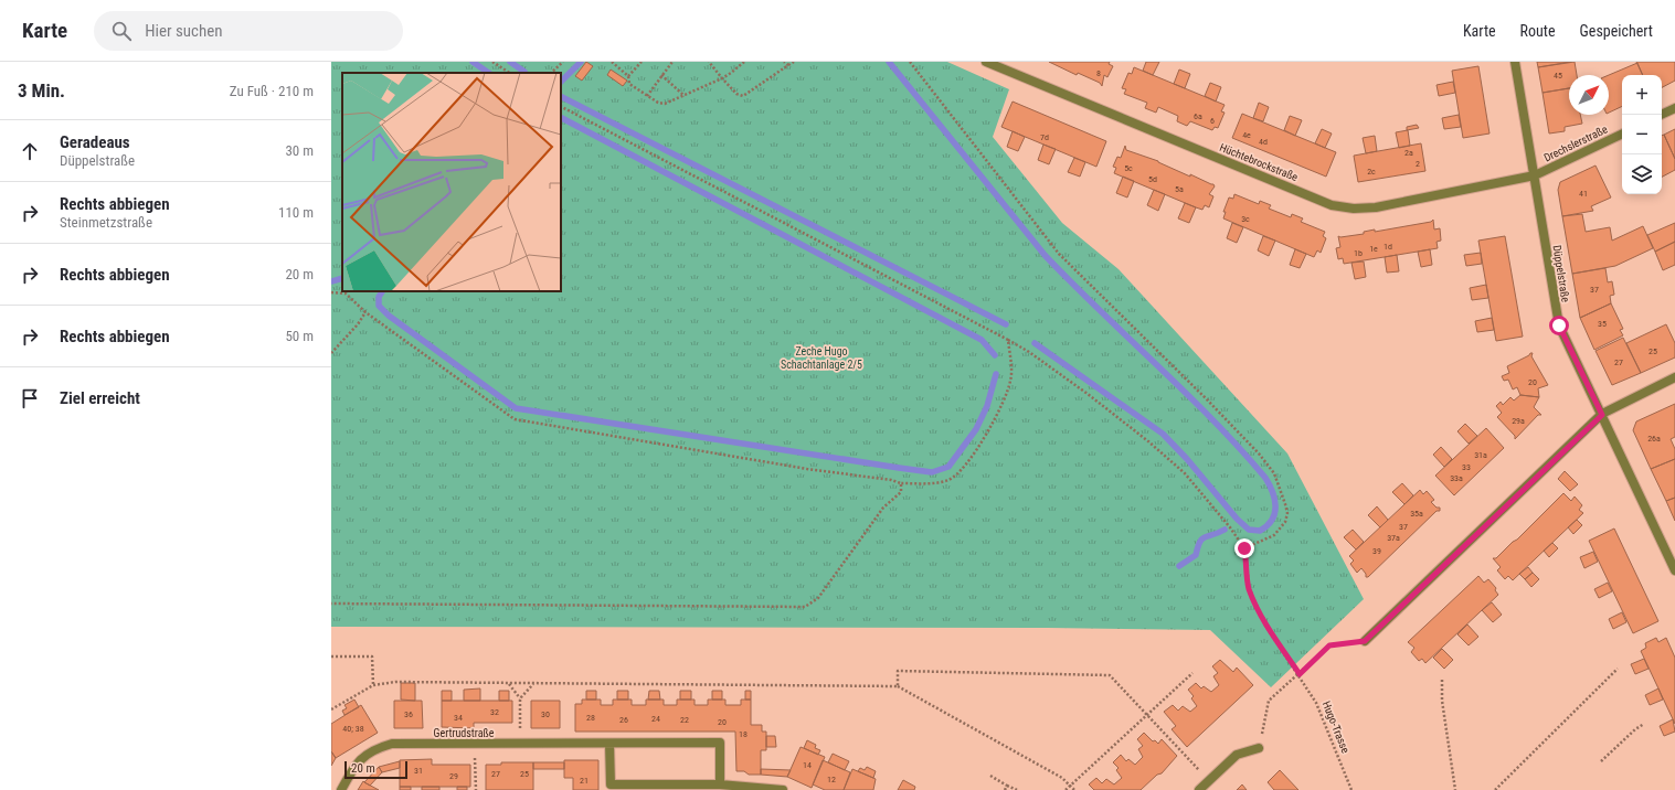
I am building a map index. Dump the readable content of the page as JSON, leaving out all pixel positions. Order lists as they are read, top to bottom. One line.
{"streets":{"street":["Drechslerstraße","Hüchtebrockstraße","Düppelstraße","Gertrudstraße"],"path":["Hugo-Trasse"]},"crossings":[["Drechslerstraße","Hüchtebrockstraße"],["Drechslerstraße","Düppelstraße"],["Hüchtebrockstraße","Düppelstraße"]],"parks":["Zeche Hugo Schachtanlage 2/5"],"house_numbers":["8","45","6a","6","4e","7d","4d","2a","2","5c","2c","5d","5a","41","3c","1d","1e","1b","37","35","25","27","20","29a","26a","31a","33","33a","35a","37","37a","39","32","36","30","34","28","24","26","22","20","40; 38","18","14","31","27","25","29","12","21"],"scale_bar":"20 m","north":"top right","page":{"header":"Karte","search":"Hier suchen","nav":["Karte","Route","Gespeichert"],"heading":["3 Min.","Zu Fuß · 210 m"],"map_buttons":["+","−"],"list":[["Geradeaus","Düppelstraße","30 m"],["Rechts abbiegen","Steinmetzstraße","110 m"],["Rechts abbiegen","20 m"],["Rechts abbiegen","50 m"],"Ziel erreicht"],"scale":"20 m"}}
